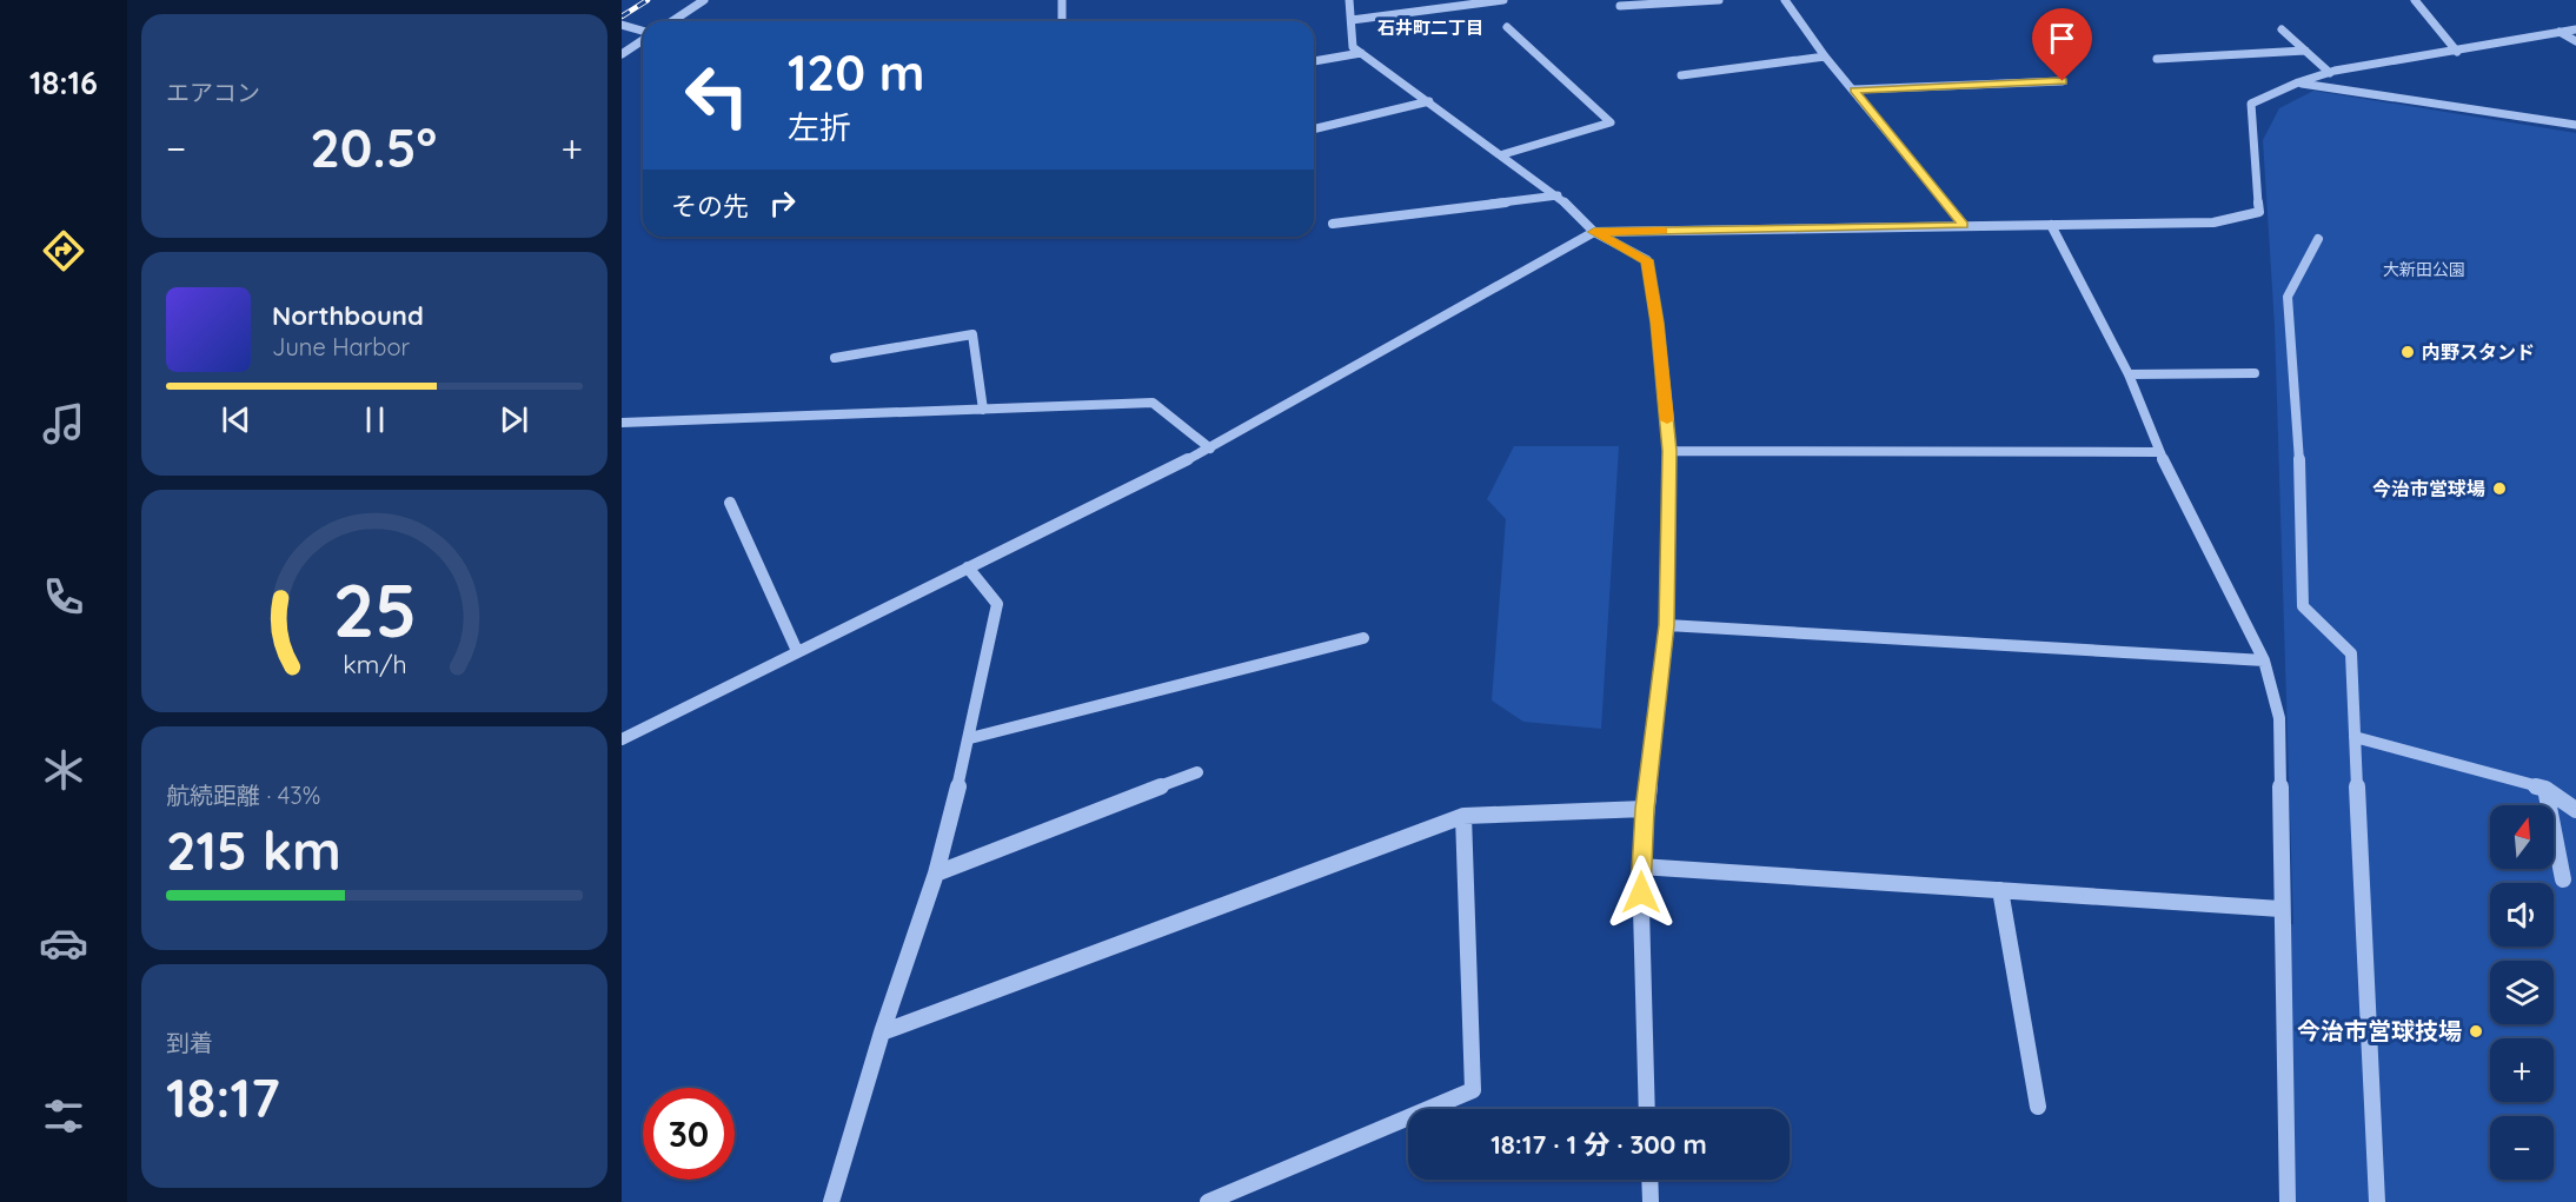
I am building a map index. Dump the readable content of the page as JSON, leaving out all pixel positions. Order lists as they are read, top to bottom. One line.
{"districts":["石井町二丁目"],"parks":["大新田公園"],"places":["内野スタンド","今治市営球場","今治市営球技場"],"north":"top","page":{"tabs":"18:16","tile":["エアコン",["航続距離 · 43%","215 km"],["到着","18:17"]],"turn":["120 m","左折"],"heat":["−","20.5°","+"],"then":"その先","song":["Northbound","June Harbor"],"map_buttons":["+","−"],"limit":"30","trip":"18:17 · 1 分 · 300 m","gauge":["25","km/h"]}}
